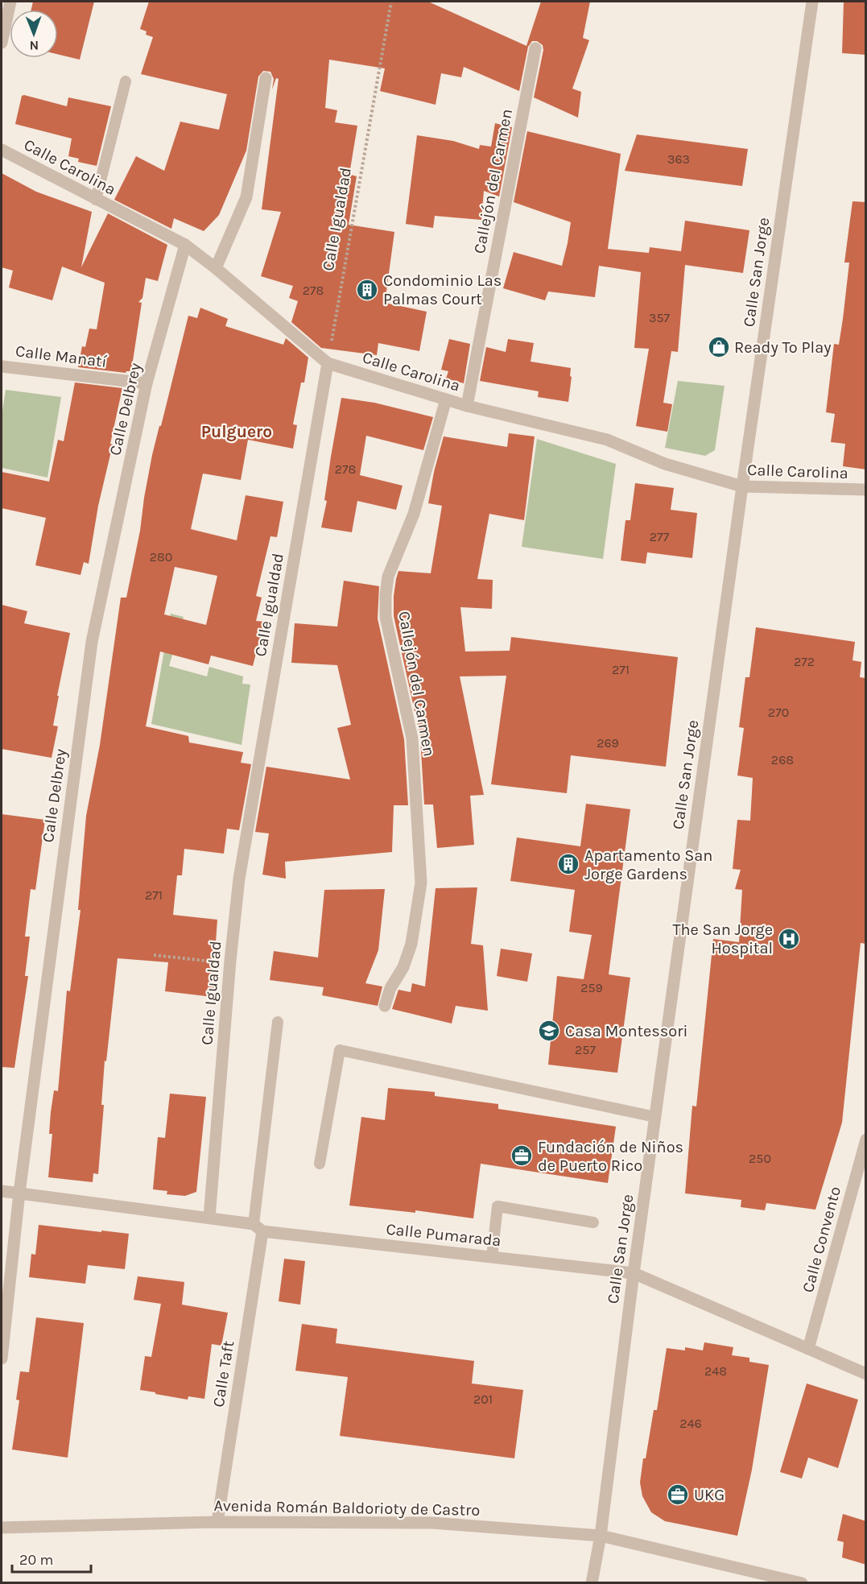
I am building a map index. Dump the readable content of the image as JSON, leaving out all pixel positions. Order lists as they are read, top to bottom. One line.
{"streets":{"street":["Calle Carolina","Callejón del Carmen","Calle Igualdad","Calle San Jorge","Calle Manatí","Calle Delbrey","Calle Pumarada","Calle Convento","Calle Taft","Avenida Román Baldorioty de Castro"]},"crossings":[["Calle Carolina","Callejón del Carmen"],["Calle Carolina","Calle Igualdad"],["Calle Carolina","Calle San Jorge"],["Calle Carolina","Calle Delbrey"],["Calle Igualdad","Calle Pumarada"],["Calle San Jorge","Calle Pumarada"],["Calle San Jorge","Avenida Román Baldorioty de Castro"],["Calle Manatí","Calle Delbrey"],["Calle Delbrey","Calle Pumarada"],["Calle Pumarada","Calle Convento"],["Calle Pumarada","Calle Taft"],["Calle Taft","Avenida Román Baldorioty de Castro"]],"districts":["Pulguero"],"places":{"building":["Condominio Las Palmas Court","Apartamento San Jorge Gardens"],"shop":["Ready To Play"],"hospital":["The San Jorge Hospital"],"school or university":["Casa Montessori"],"office":["Fundación de Niños de Puerto Rico","UKG"]},"house_numbers":["363","278","357","278","277","280","272","271","270","269","268","271","259","257","250","248","201","246"],"scale_bar":"20 m","north":"bottom"}
